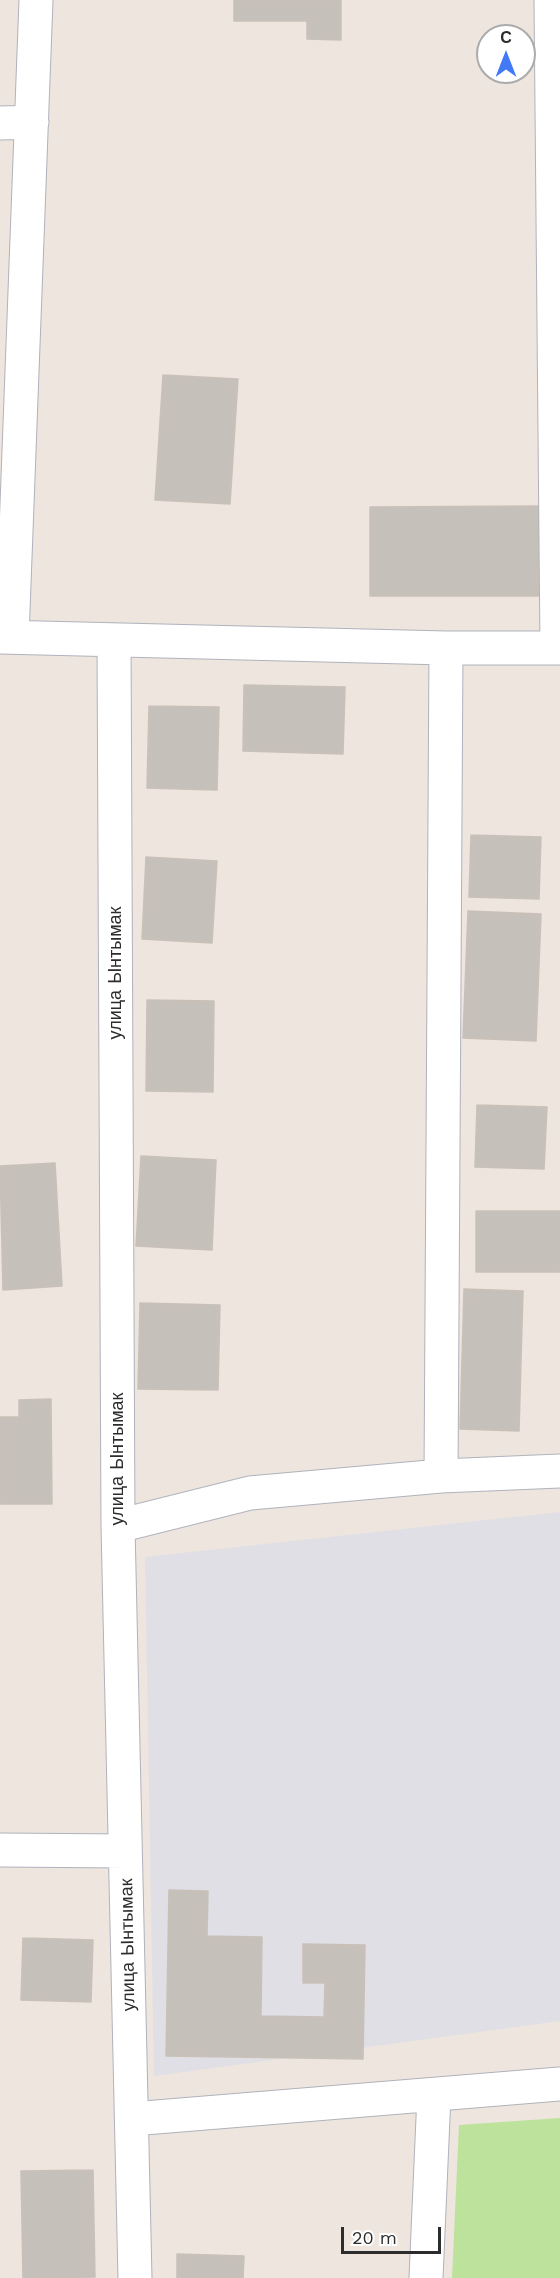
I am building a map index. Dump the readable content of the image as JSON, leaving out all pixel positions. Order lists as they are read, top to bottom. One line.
{"streets":{"street":["улица Ынтымак"]},"scale_bar":"20 m","north":"top"}
